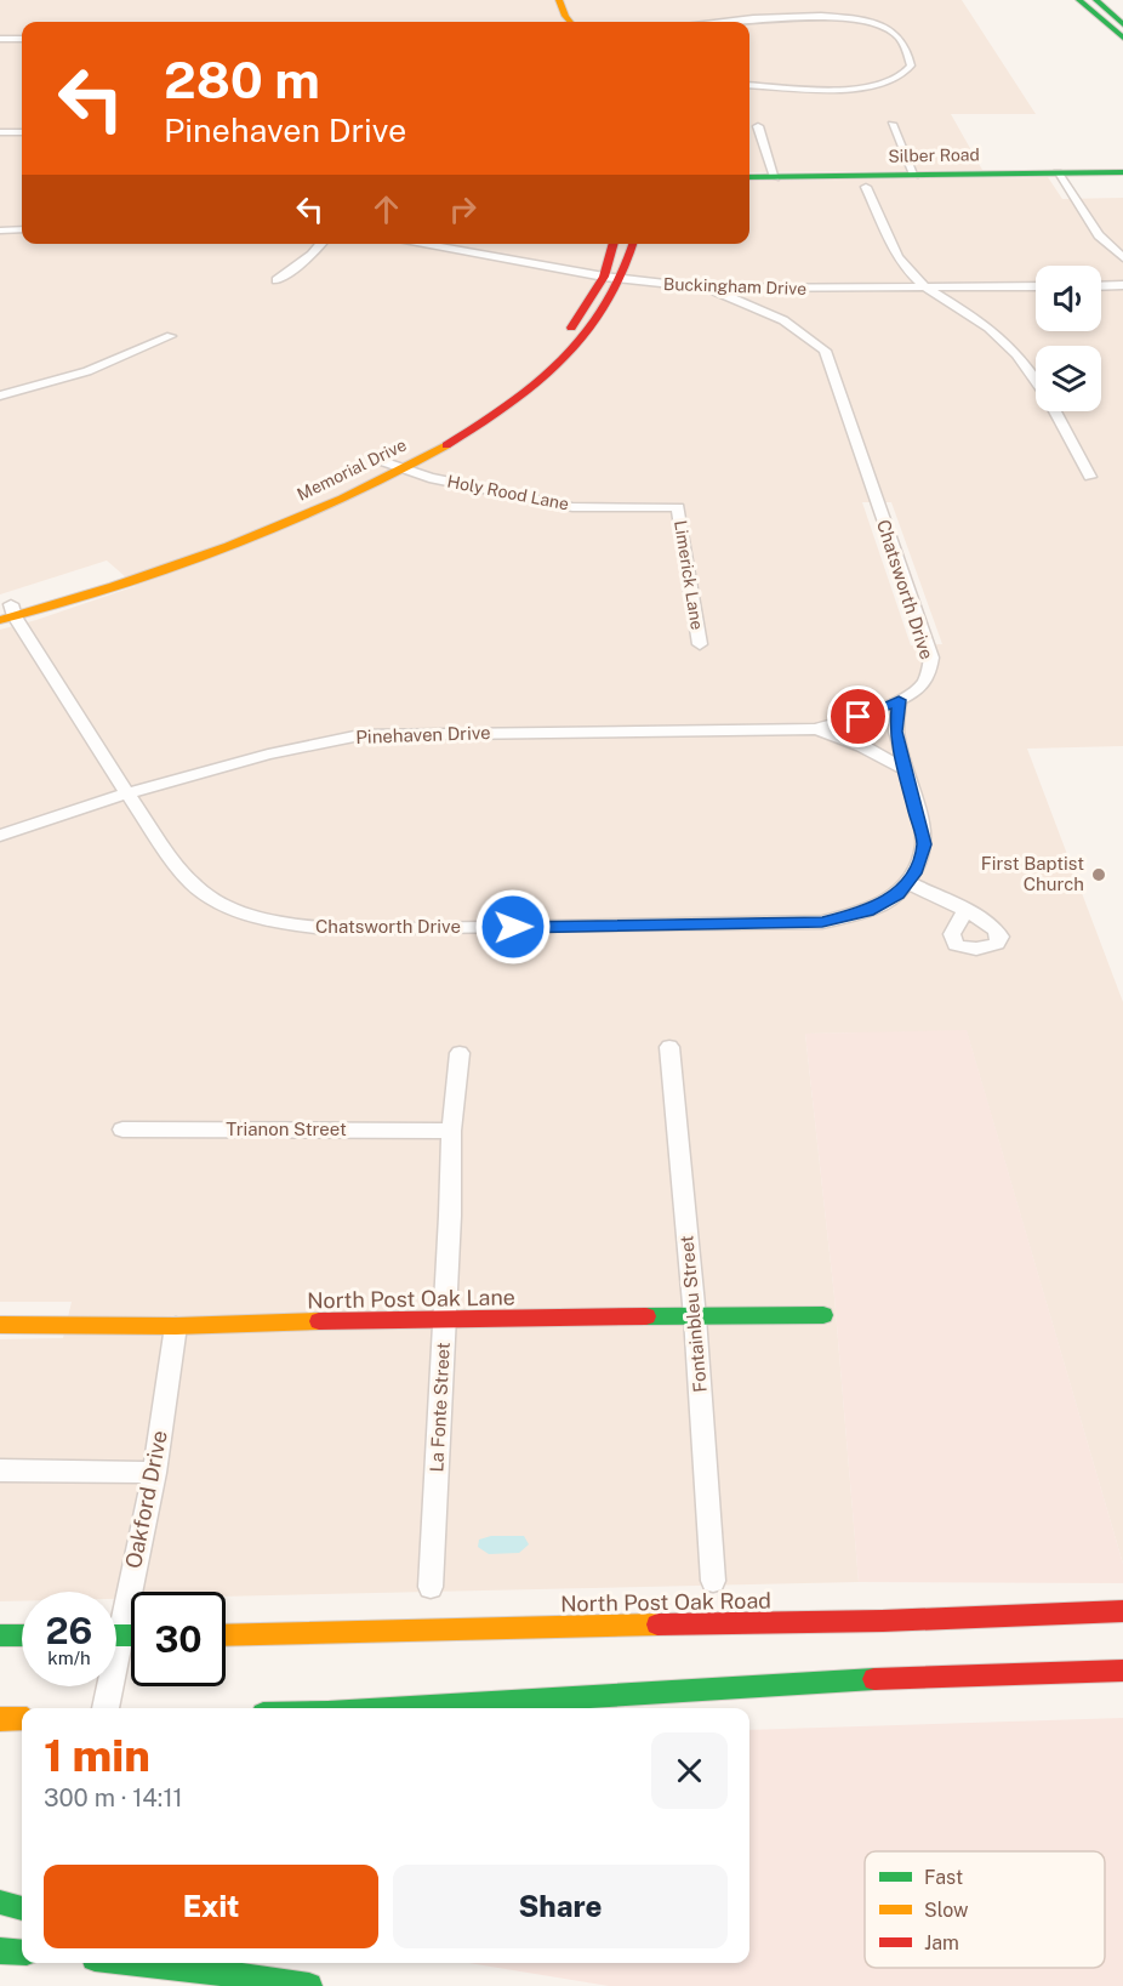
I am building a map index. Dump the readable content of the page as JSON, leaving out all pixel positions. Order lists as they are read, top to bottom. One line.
{"streets":{"main road":["Silber Road","Memorial Drive","North Post Oak Lane","North Post Oak Road"],"street":["Buckingham Drive","Holy Rood Lane","Limerick Lane","Chatsworth Drive","Pinehaven Drive","Trianon Street","Fontainbleu Street","La Fonte Street","Oakford Drive"]},"crossings":[["Buckingham Drive","Memorial Drive"],["Buckingham Drive","Chatsworth Drive"],["Memorial Drive","Holy Rood Lane"],["Memorial Drive","Chatsworth Drive"],["Holy Rood Lane","Limerick Lane"],["Chatsworth Drive","Pinehaven Drive"],["Trianon Street","La Fonte Street"],["North Post Oak Lane","Fontainbleu Street"],["North Post Oak Lane","La Fonte Street"],["North Post Oak Lane","Oakford Drive"]],"places":["First Baptist Church"],"legend":["Fast","Slow","Jam"],"page":{"turn":["280 m","Pinehaven Drive"],"speed":"26 km/h","limit":"30","heading":["1 min","300 m · 14:11"],"buttons":["Exit","Share"]}}
